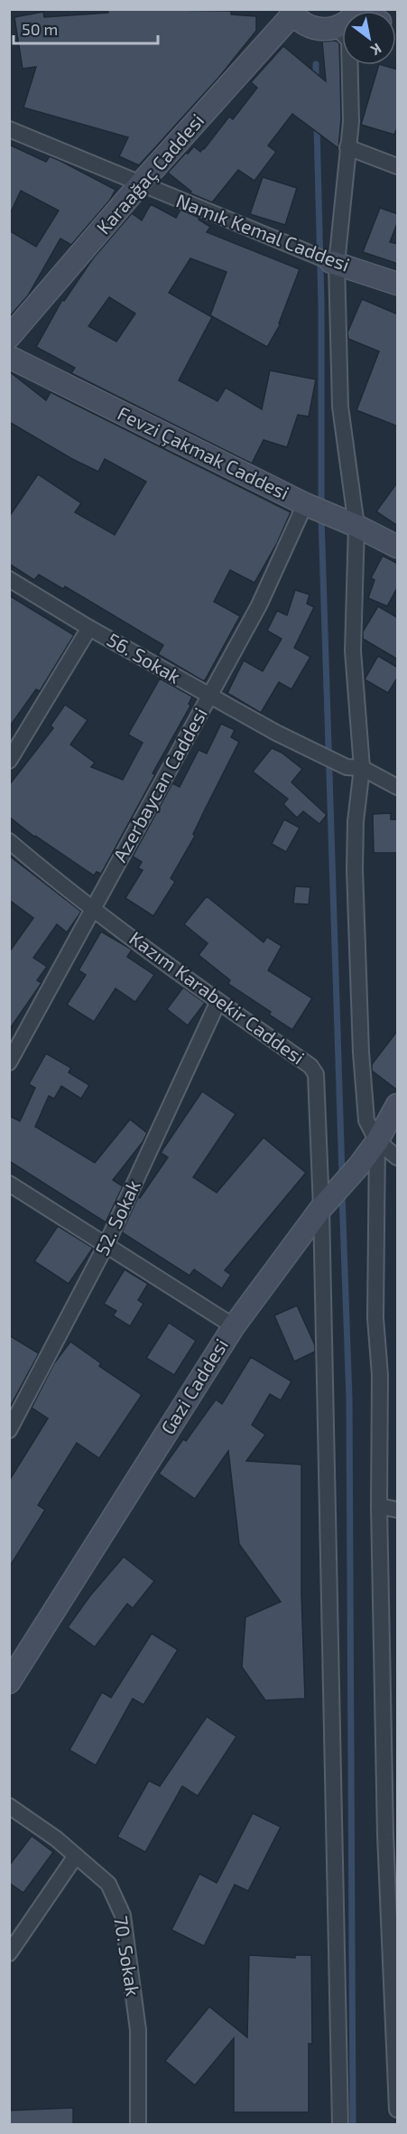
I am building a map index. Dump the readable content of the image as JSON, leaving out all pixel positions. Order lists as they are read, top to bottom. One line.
{"streets":{"street":["Karaağaç Caddesi","Namık Kemal Caddesi","Fevzi Çakmak Caddesi","56. Sokak","Azerbaycan Caddesi","Kazım Karabekir Caddesi","52. Sokak","Gazi Caddesi","70. Sokak"]},"crossings":[["Karaağaç Caddesi","Namık Kemal Caddesi"],["Fevzi Çakmak Caddesi","Azerbaycan Caddesi"],["56. Sokak","Azerbaycan Caddesi"],["Azerbaycan Caddesi","Kazım Karabekir Caddesi"],["Kazım Karabekir Caddesi","52. Sokak"],["Kazım Karabekir Caddesi","Gazi Caddesi"]],"scale_bar":"50 m","north":"bottom right"}
